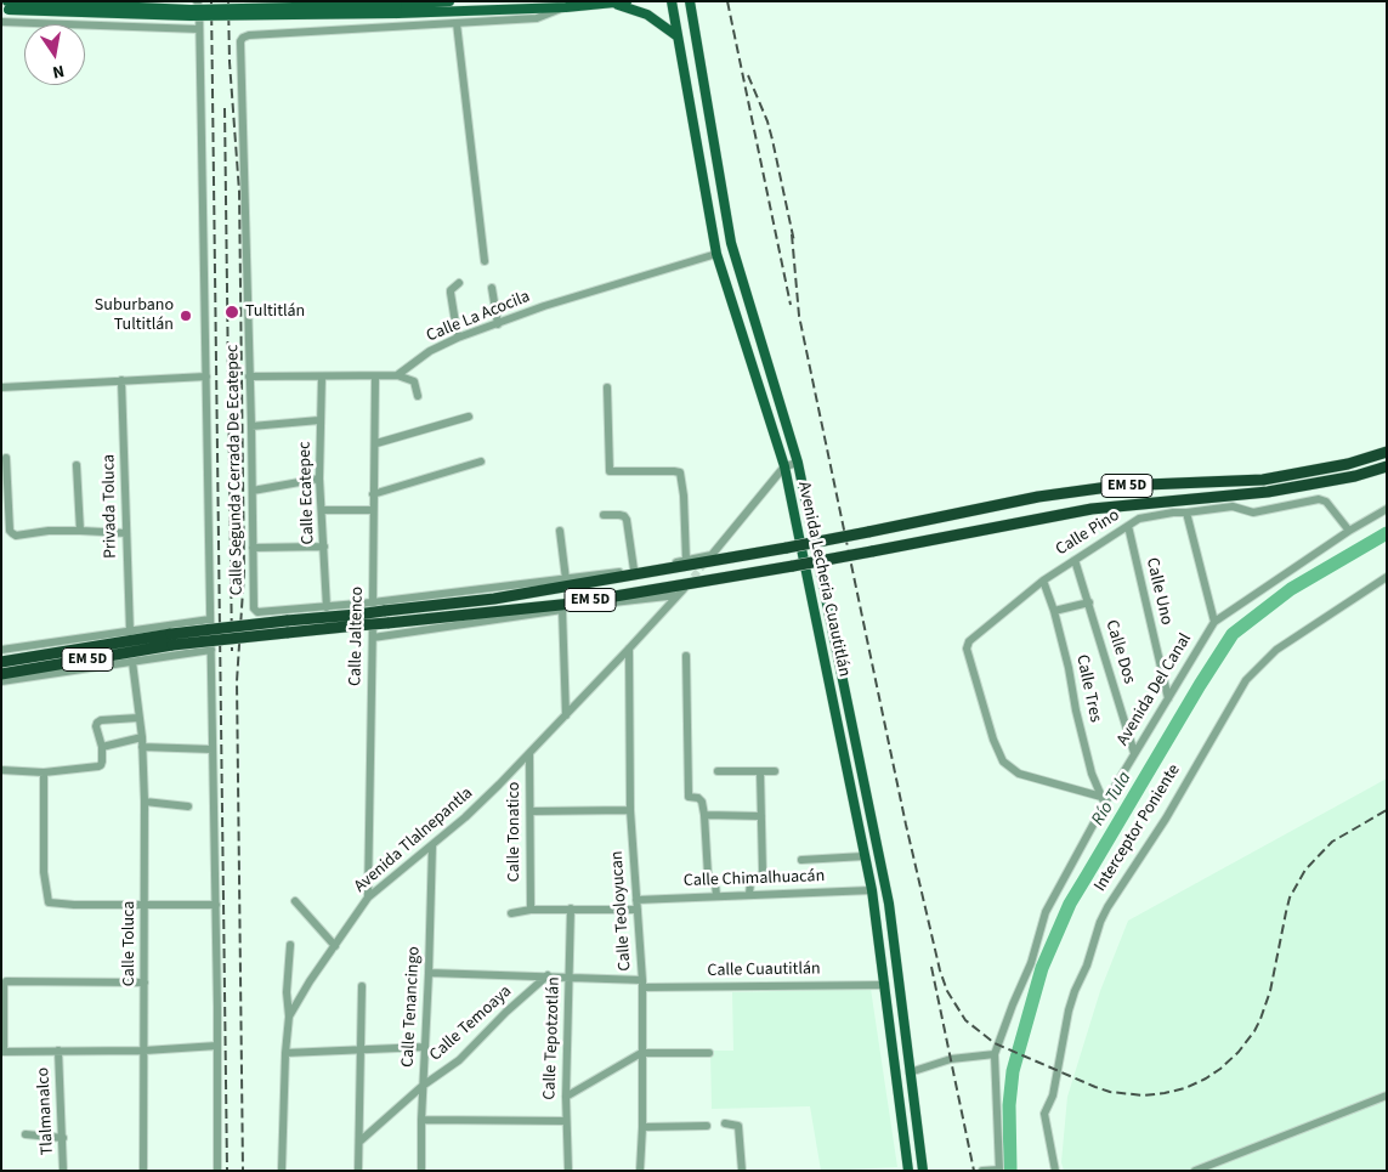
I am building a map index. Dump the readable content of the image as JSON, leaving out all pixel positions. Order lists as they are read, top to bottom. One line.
{"streets":{"highway":["EM 5D"],"main road":["Avenida Lecheria Cuautitlán"],"street":["Calle La Acocila","Calle Segunda Cerrada De Ecatepec","Calle Ecatepec","Privada Toluca","Calle Pino","Calle Uno","Calle Jaltenco","Calle Dos","Calle Tres","Avenida Del Canal","Interceptor Poniente","Calle Tonatico","Avenida Tlalnepantla","Calle Chimalhuacán","Calle Teoloyucan","Calle Toluca","Calle Cuautitlán","Calle Tenancingo","Calle Temoaya","Calle Tepotzotlán","Tlalmanalco"]},"crossings":[["Calle La Acocila","Avenida Lecheria Cuautitlán"],["Calle Segunda Cerrada De Ecatepec","Calle Ecatepec"],["Calle Pino","Calle Uno"],["Calle Pino","Calle Dos"],["Calle Pino","Calle Tres"],["Calle Pino","Avenida Del Canal"],["Avenida Lecheria Cuautitlán","Calle Chimalhuacán"],["Avenida Lecheria Cuautitlán","Calle Cuautitlán"],["Calle Uno","Avenida Del Canal"],["Calle Jaltenco","Avenida Tlalnepantla"],["Calle Dos","Avenida Del Canal"],["Calle Tres","Avenida Del Canal"],["Calle Tonatico","Avenida Tlalnepantla"],["Avenida Tlalnepantla","Calle Teoloyucan"],["Avenida Tlalnepantla","Calle Tenancingo"],["Calle Chimalhuacán","Calle Teoloyucan"],["Calle Teoloyucan","Calle Cuautitlán"],["Calle Cuautitlán","Calle Tenancingo"],["Calle Cuautitlán","Calle Temoaya"],["Calle Cuautitlán","Calle Tepotzotlán"],["Calle Tenancingo","Calle Temoaya"]],"water":["Río Tula"],"places":["Tultitlán","Suburbano Tultitlán"],"north":"bottom"}
